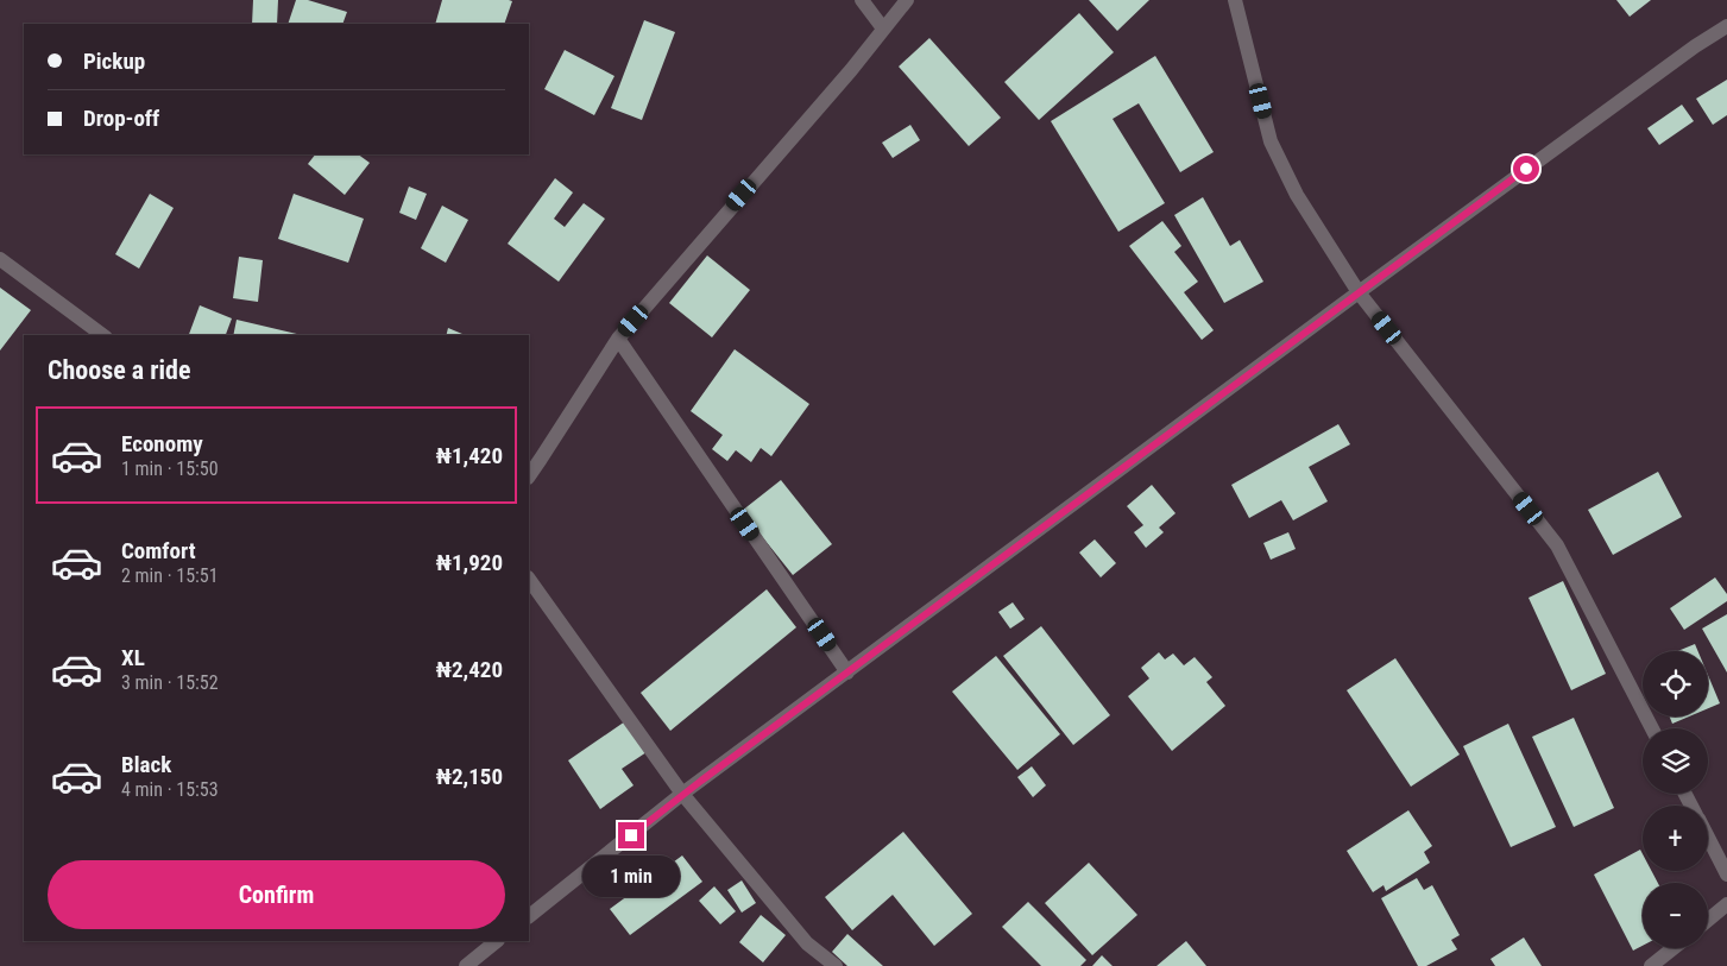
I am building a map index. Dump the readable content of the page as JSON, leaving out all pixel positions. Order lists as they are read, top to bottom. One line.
{"page":{"banner":["Pickup","Drop-off"],"heading":"Choose a ride","list":[{"name":"Economy","note":"1 min · 15:50","value":"₦1,420"},{"name":"Comfort","note":"2 min · 15:51","value":"₦1,920"},{"name":"XL","note":"3 min · 15:52","value":"₦2,420"},{"name":"Black","note":"4 min · 15:53","value":"₦2,150"}],"map_buttons":["+","−"],"buttons":"Confirm","bubble":"1 min"}}
